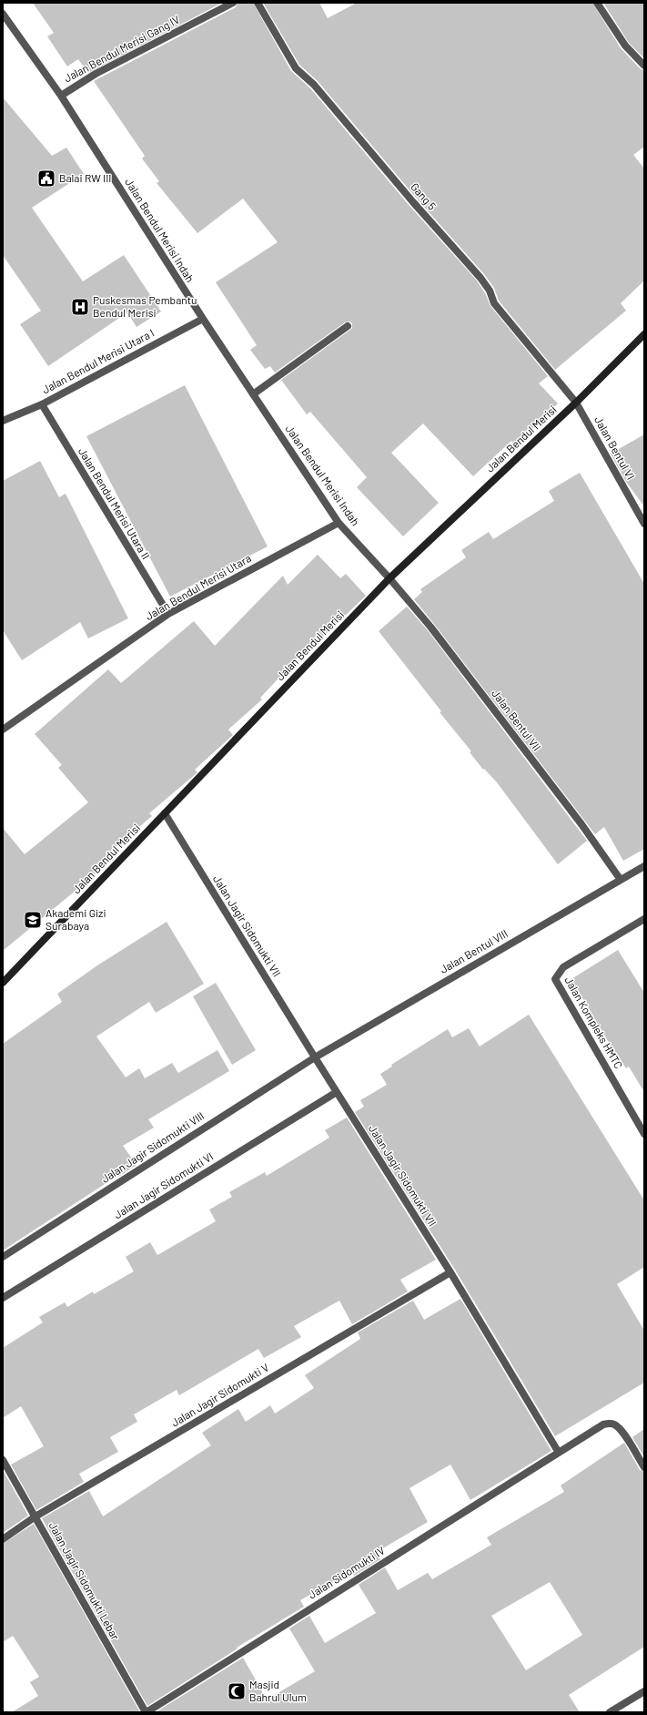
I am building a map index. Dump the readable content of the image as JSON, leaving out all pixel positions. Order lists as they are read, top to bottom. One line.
{"streets":{"street":["Jalan Bendul Merisi Gang IV","Gang 5","Jalan Bendul Merisi Indah","Jalan Bendul Merisi Utara I","Jalan Bendul Merisi","Jalan Bentul VI","Jalan Bendul Merisi Utara II","Jalan Bendul Merisi Utara","Jalan Bentul VII","Jalan Jagir Sidomukti VII","Jalan Bentul VIII","Jalan Kompleks HMTC","Jalan Jagir Sidomukti VIII","Jalan Jagir Sidomukti VI","Jalan Jagir Sidomukti V","Jalan Sidomukti IV","Jalan Jagir Sidomukti Lebar"]},"crossings":[["Jalan Bendul Merisi Gang IV","Jalan Bendul Merisi Indah"],["Gang 5","Jalan Bendul Merisi"],["Gang 5","Jalan Bentul VI"],["Jalan Bendul Merisi Indah","Jalan Bendul Merisi Utara I"],["Jalan Bendul Merisi Indah","Jalan Bendul Merisi"],["Jalan Bendul Merisi Indah","Jalan Bendul Merisi Utara"],["Jalan Bendul Merisi Indah","Jalan Bentul VII"],["Jalan Bendul Merisi Utara I","Jalan Bendul Merisi Utara II"],["Jalan Bendul Merisi","Jalan Bentul VI"],["Jalan Bendul Merisi","Jalan Bentul VII"],["Jalan Bendul Merisi","Jalan Jagir Sidomukti VII"],["Jalan Bendul Merisi Utara II","Jalan Bendul Merisi Utara"],["Jalan Bentul VII","Jalan Bentul VIII"],["Jalan Jagir Sidomukti VII","Jalan Bentul VIII"],["Jalan Jagir Sidomukti VII","Jalan Jagir Sidomukti VIII"],["Jalan Jagir Sidomukti VII","Jalan Jagir Sidomukti VI"],["Jalan Jagir Sidomukti VII","Jalan Jagir Sidomukti V"],["Jalan Jagir Sidomukti VII","Jalan Sidomukti IV"],["Jalan Bentul VIII","Jalan Jagir Sidomukti VIII"],["Jalan Jagir Sidomukti V","Jalan Jagir Sidomukti Lebar"],["Jalan Sidomukti IV","Jalan Jagir Sidomukti Lebar"]],"places":{"public building":["Balai RW III"],"hospital":["Puskesmas Pembantu Bendul Merisi"],"school or university":["Akademi Gizi Surabaya"],"mosque":["Masjid Bahrul Ulum"]}}
